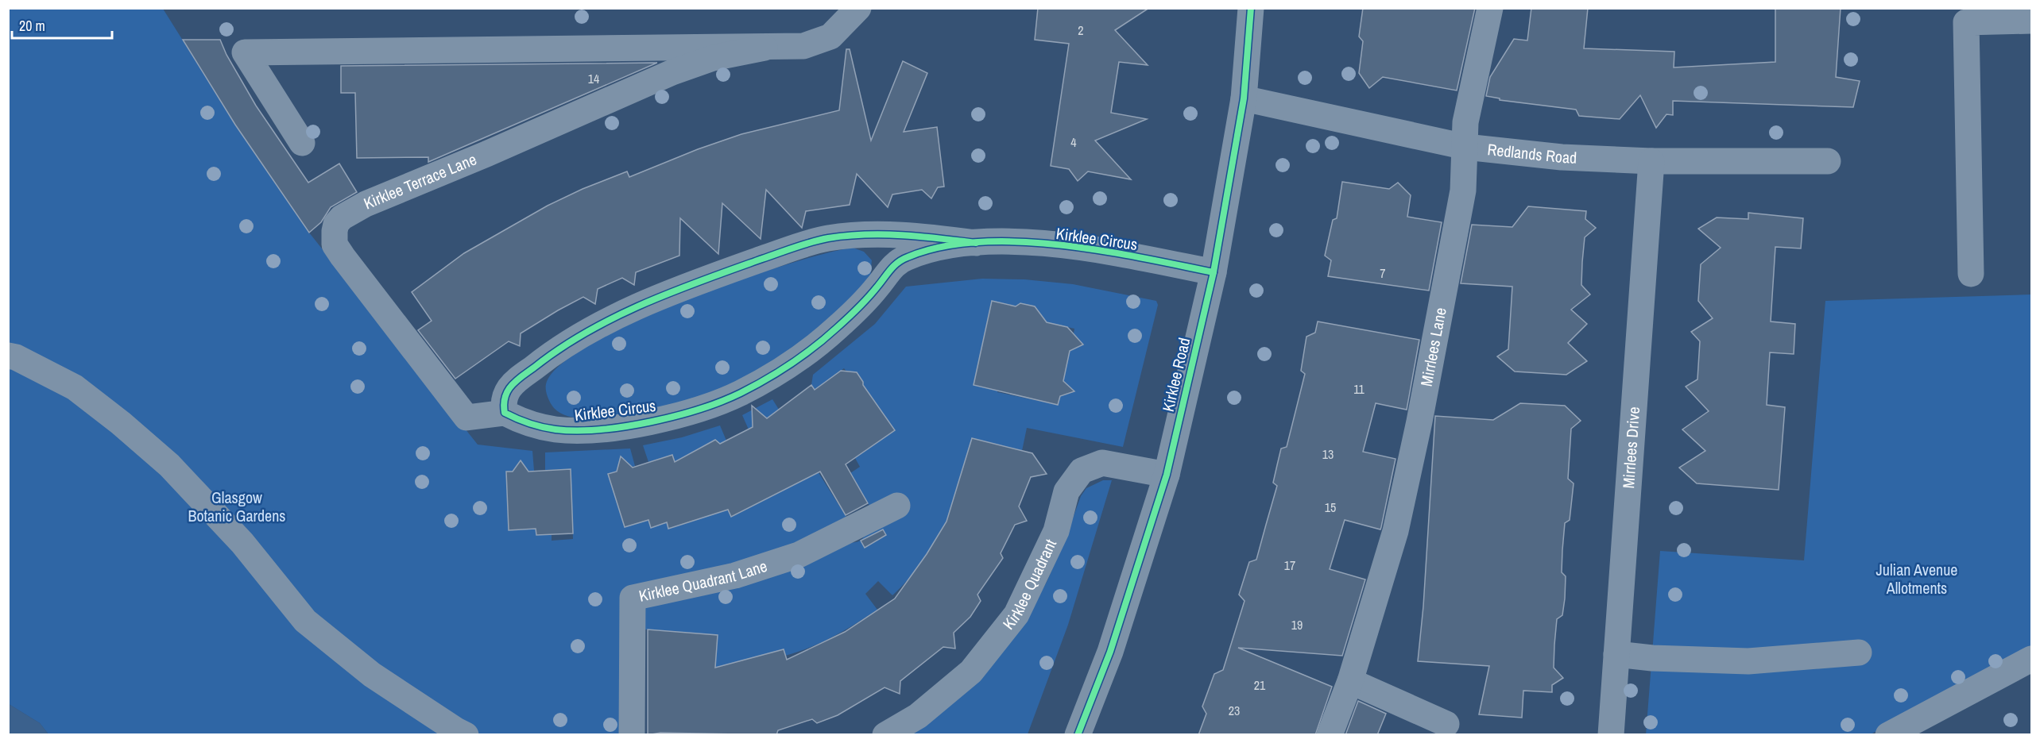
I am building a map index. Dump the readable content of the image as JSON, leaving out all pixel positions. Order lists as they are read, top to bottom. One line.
{"streets":{"street":["Redlands Road","Kirklee Terrace Lane","Kirklee Circus","Mirrlees Lane","Kirklee Road","Mirrlees Drive","Kirklee Quadrant Lane","Kirklee Quadrant"]},"crossings":[["Redlands Road","Mirrlees Lane"],["Redlands Road","Kirklee Road"],["Redlands Road","Mirrlees Drive"],["Kirklee Terrace Lane","Kirklee Circus"],["Kirklee Circus","Kirklee Road"],["Kirklee Road","Kirklee Quadrant"]],"parks":["Glasgow Botanic Gardens","Julian Avenue Allotments"],"house_numbers":["2","14","4","7","11","13","15","17","19","21","23"],"scale_bar":"20 m"}
